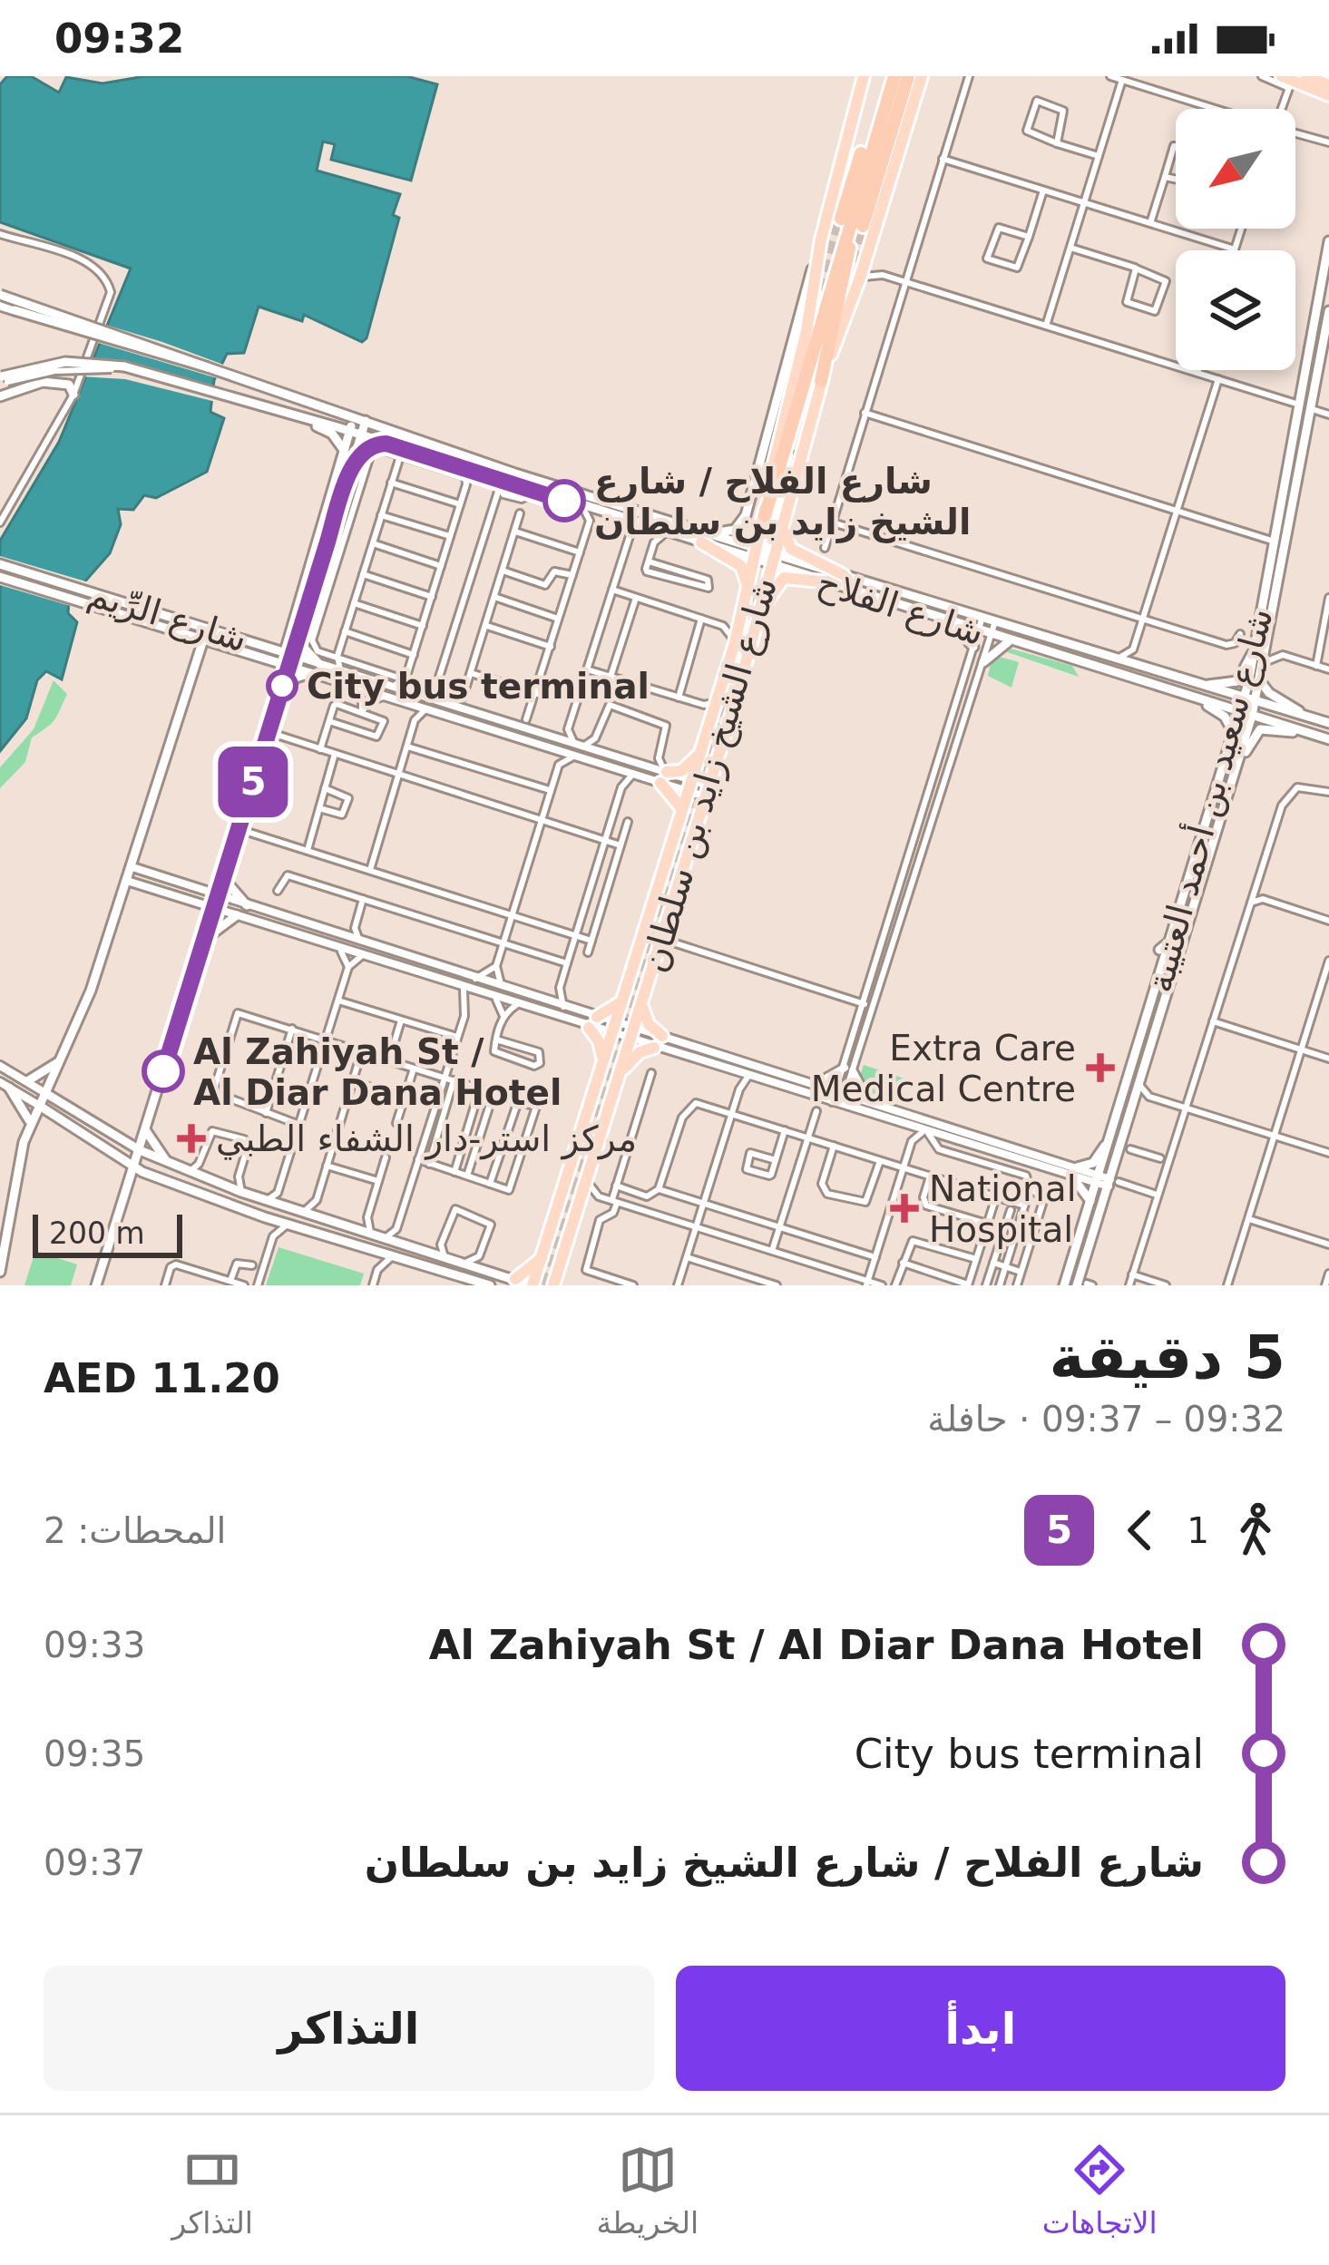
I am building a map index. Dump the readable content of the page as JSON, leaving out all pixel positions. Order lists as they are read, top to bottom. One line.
{"streets":{"main road":["شارع الفلاح","شارع الرِّيم","شارع الشيخ زايد بن سلطان","شارع سعيد بن أحمد العتيبة"]},"crossings":[["شارع الفلاح","شارع الشيخ زايد بن سلطان"],["شارع الفلاح","شارع سعيد بن أحمد العتيبة"],["شارع الرِّيم","شارع الشيخ زايد بن سلطان"]],"places":{"other":["شارع الفلاح / شارع الشيخ زايد بن سلطان","City bus terminal","Al Zahiyah St / Al Diar Dana Hotel"],"health":["Extra Care Medical Centre","مركز استر-دار الشفاء الطبي","National Hospital"]},"lines":["bus line 5"],"scale_bar":"200 m","north":"bottom left","page":{"status":"09:32","on_map":"5","scale":"200 m","heading":["5 دقيقة","09:32 – 09:37 · حافلة","AED 11.20"],"legs":["1","5","المحطات: 2"],"list":[{"name":"Al Zahiyah St / Al Diar Dana Hotel","value":"09:33"},{"name":"City bus terminal","value":"09:35"},{"name":"شارع الفلاح / شارع الشيخ زايد بن سلطان","value":"09:37"}],"buttons":["ابدأ","التذاكر"],"tabs":["الاتجاهات","الخريطة","التذاكر"]}}
